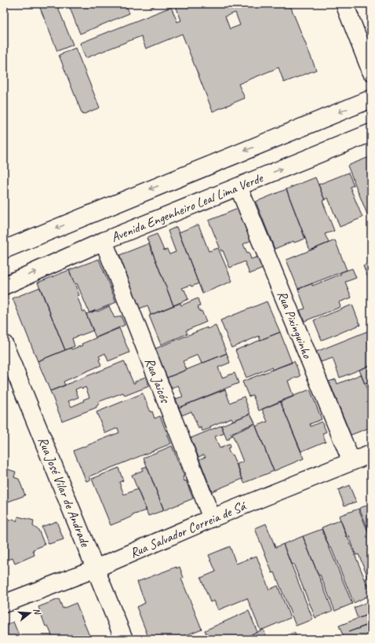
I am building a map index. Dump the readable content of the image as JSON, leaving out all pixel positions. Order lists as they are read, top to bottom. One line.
{"streets":{"street":["Avenida Engenheiro Leal Lima Verde","Rua Pixinguinho","Rua Jaicós","Rua José Vilar de Andrade","Rua Salvador Correia de Sá"]},"crossings":[["Avenida Engenheiro Leal Lima Verde","Rua Pixinguinho"],["Avenida Engenheiro Leal Lima Verde","Rua Jaicós"],["Rua Pixinguinho","Rua Salvador Correia de Sá"],["Rua Jaicós","Rua Salvador Correia de Sá"],["Rua José Vilar de Andrade","Rua Salvador Correia de Sá"]],"north":"right"}
